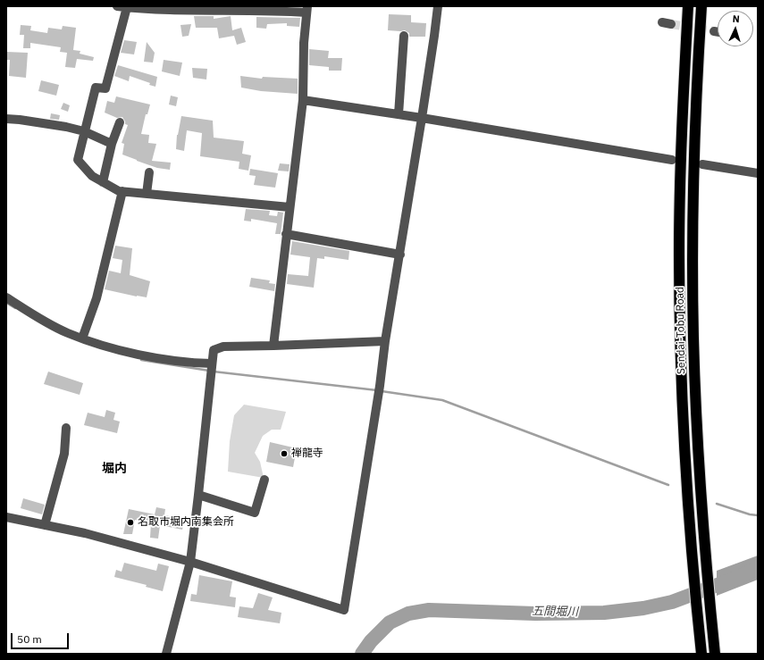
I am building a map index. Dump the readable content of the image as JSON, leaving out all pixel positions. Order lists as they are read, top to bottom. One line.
{"streets":{"highway":["Sendai-Tobu Road"]},"districts":["堀内"],"water":["五間堀川"],"places":["禅龍寺","名取市堀内南集会所"],"scale_bar":"50 m","north":"top"}
